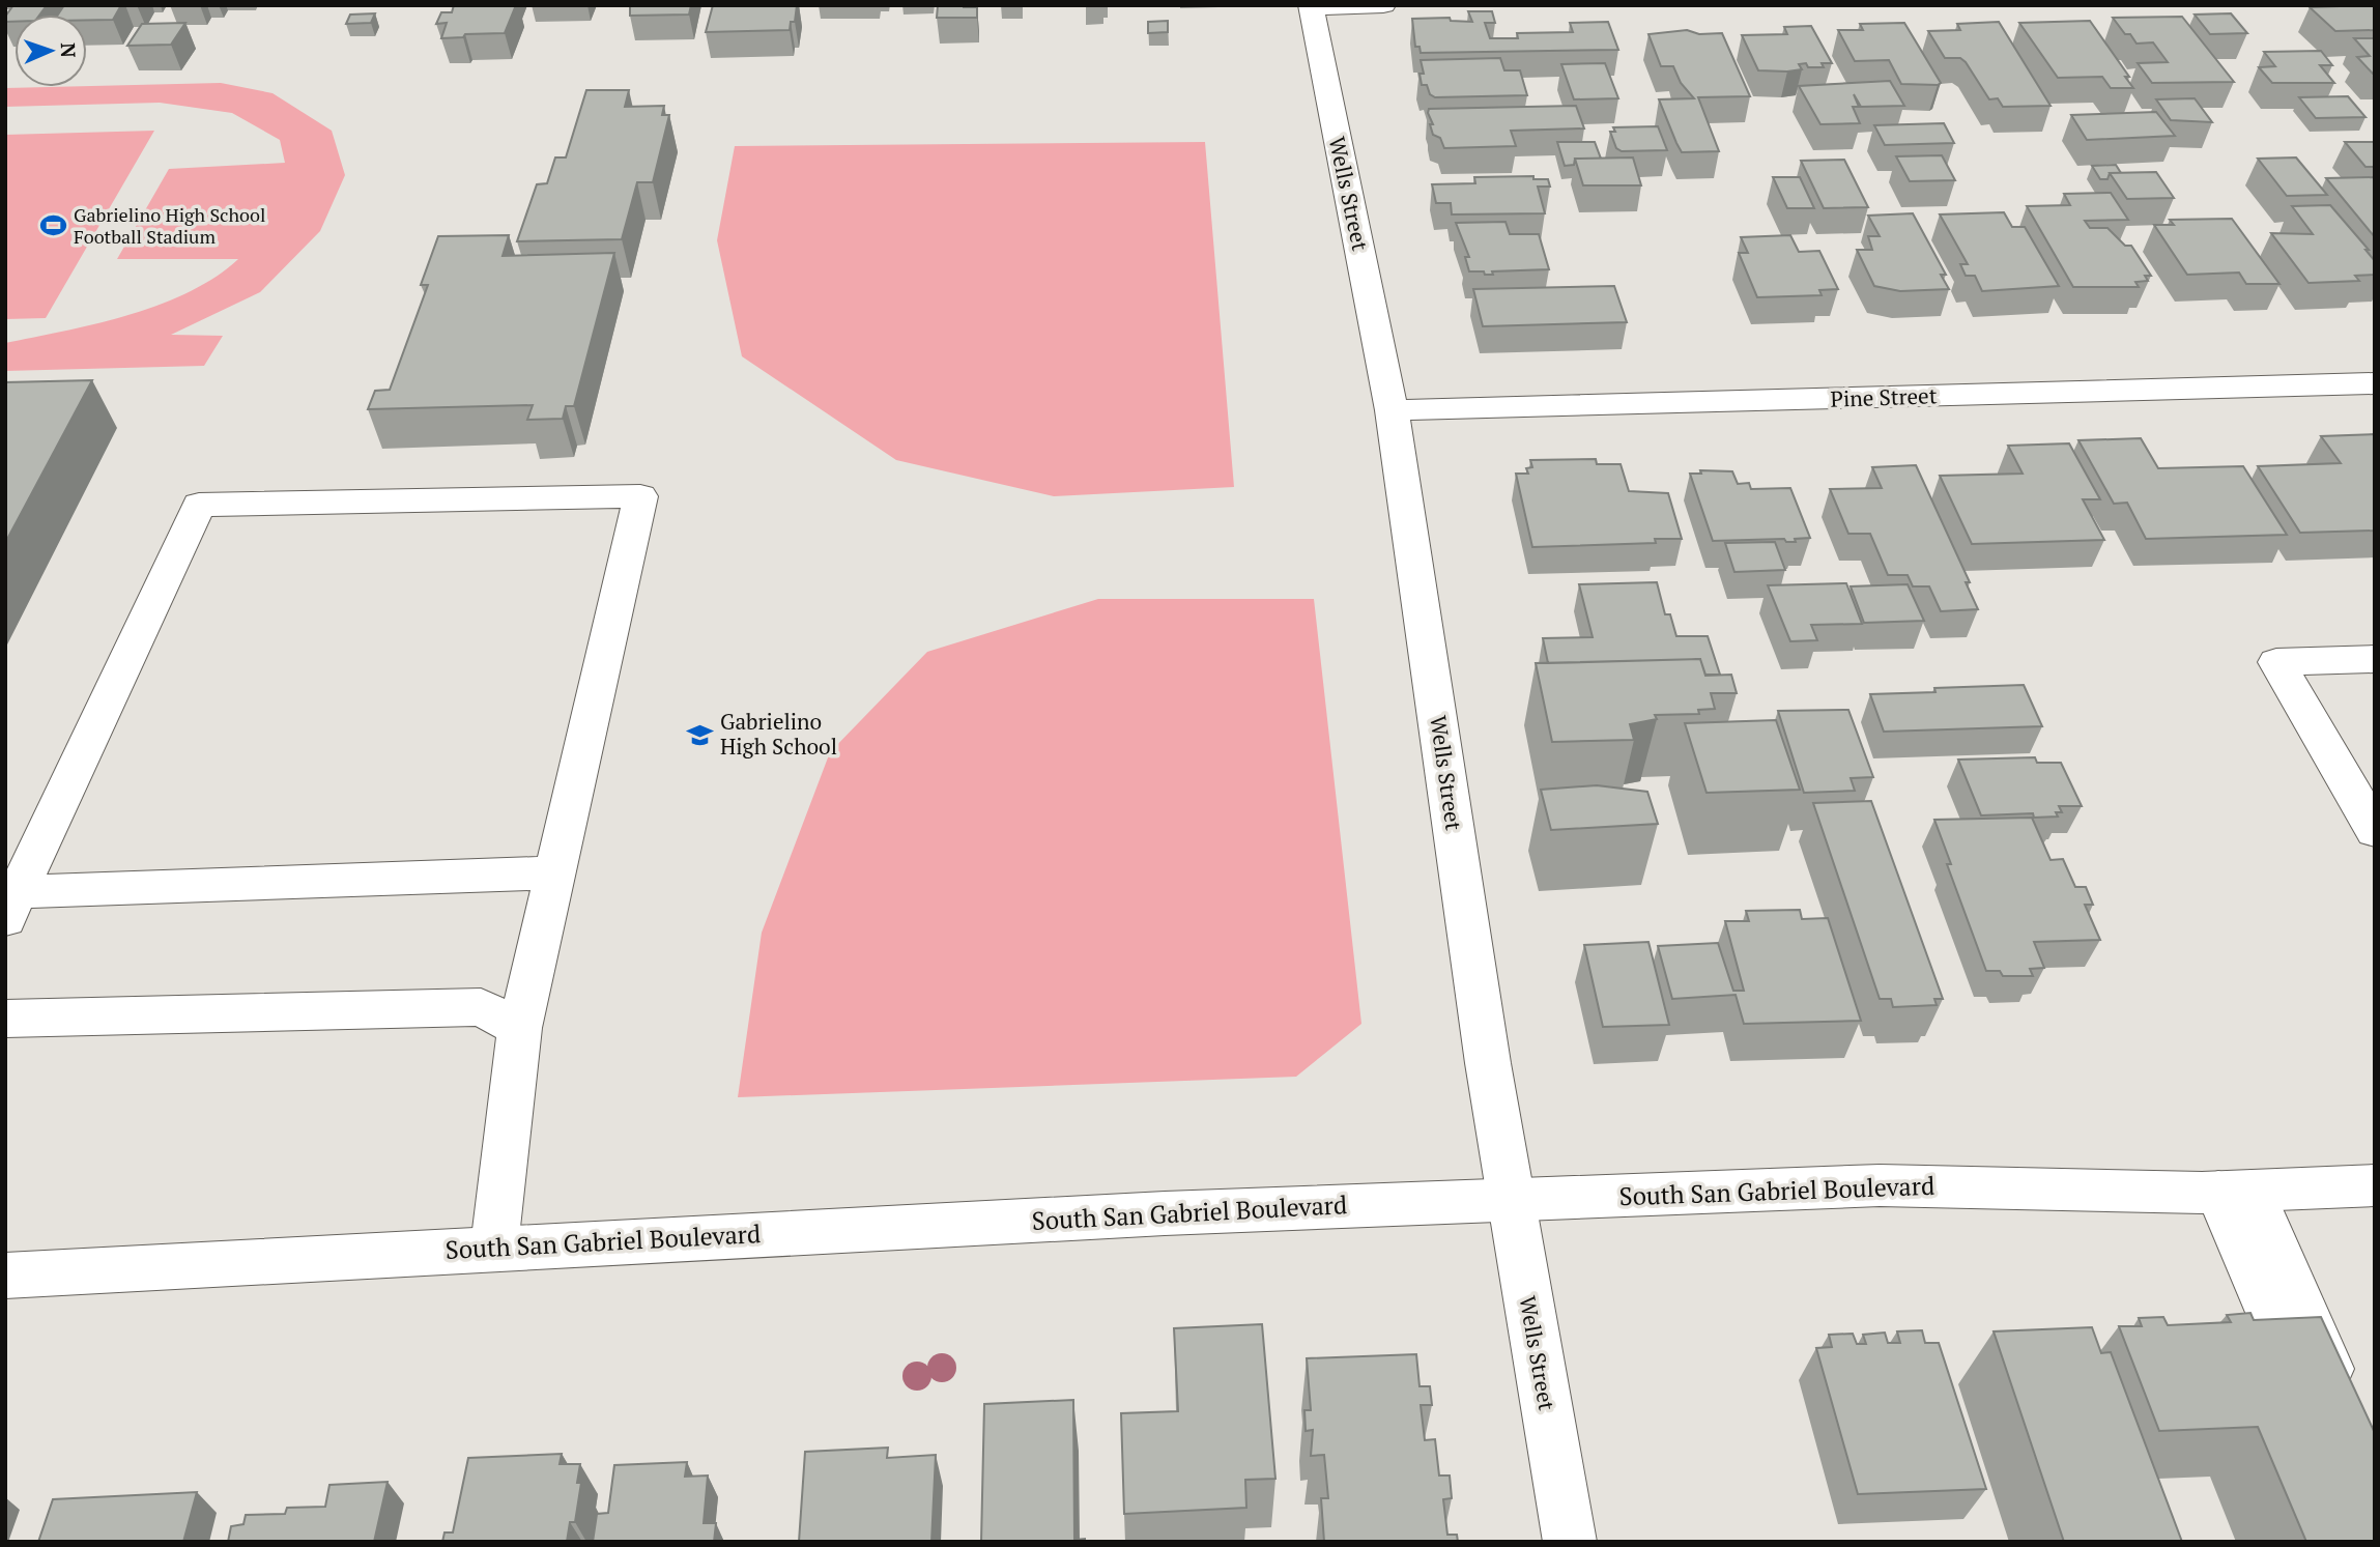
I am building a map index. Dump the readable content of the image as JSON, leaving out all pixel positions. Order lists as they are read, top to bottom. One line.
{"streets":{"street":["Wells Street","Pine Street","South San Gabriel Boulevard"]},"crossings":[["Wells Street","Pine Street"],["Wells Street","South San Gabriel Boulevard"]],"places":{"sports":["Gabrielino High School Football Stadium"],"school or university":["Gabrielino High School"]},"north":"right"}
